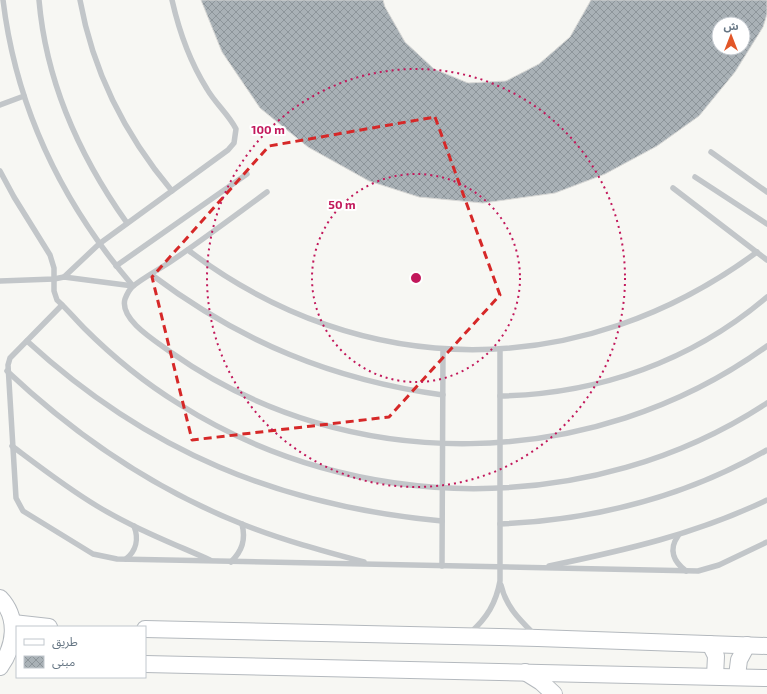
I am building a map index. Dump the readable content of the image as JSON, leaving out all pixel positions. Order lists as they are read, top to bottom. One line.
{"legend":["طريق","مبنى"],"north":"top","rings":["100 m","50 m"]}
